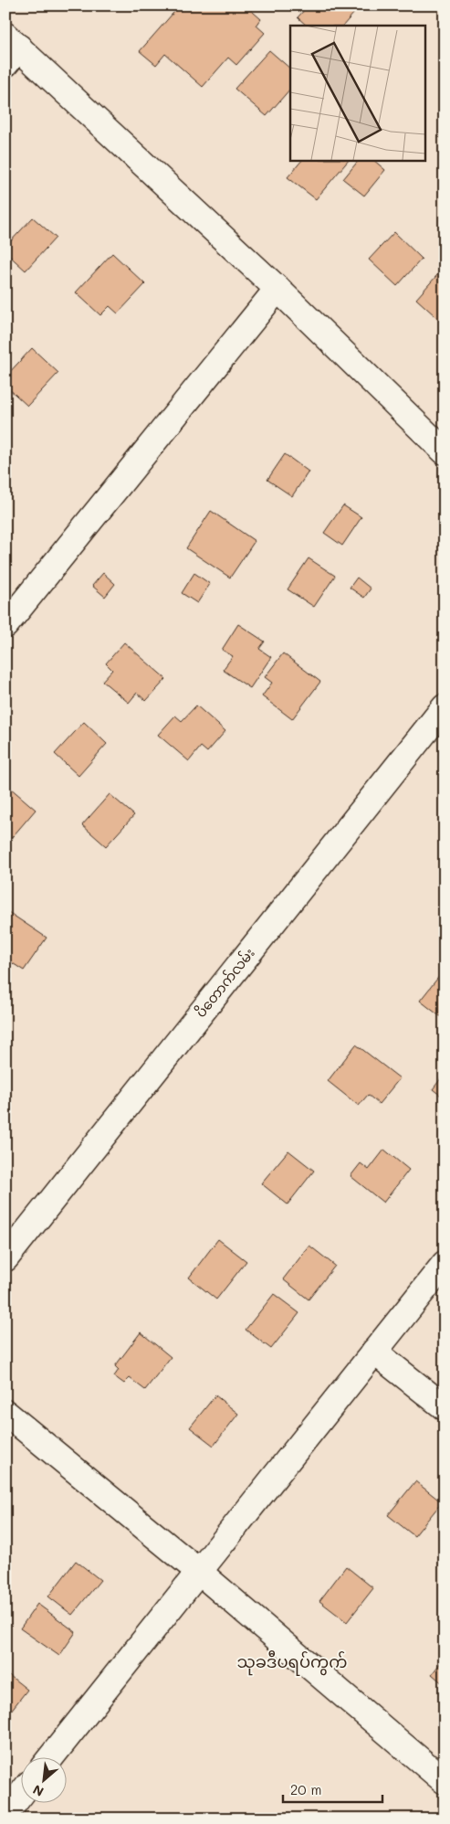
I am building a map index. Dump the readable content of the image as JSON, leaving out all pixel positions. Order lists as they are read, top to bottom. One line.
{"streets":{"street":["ပိတောက်လမ်း"]},"districts":["သုခဒီပရပ်ကွက်"],"scale_bar":"20 m","north":"bottom left"}
